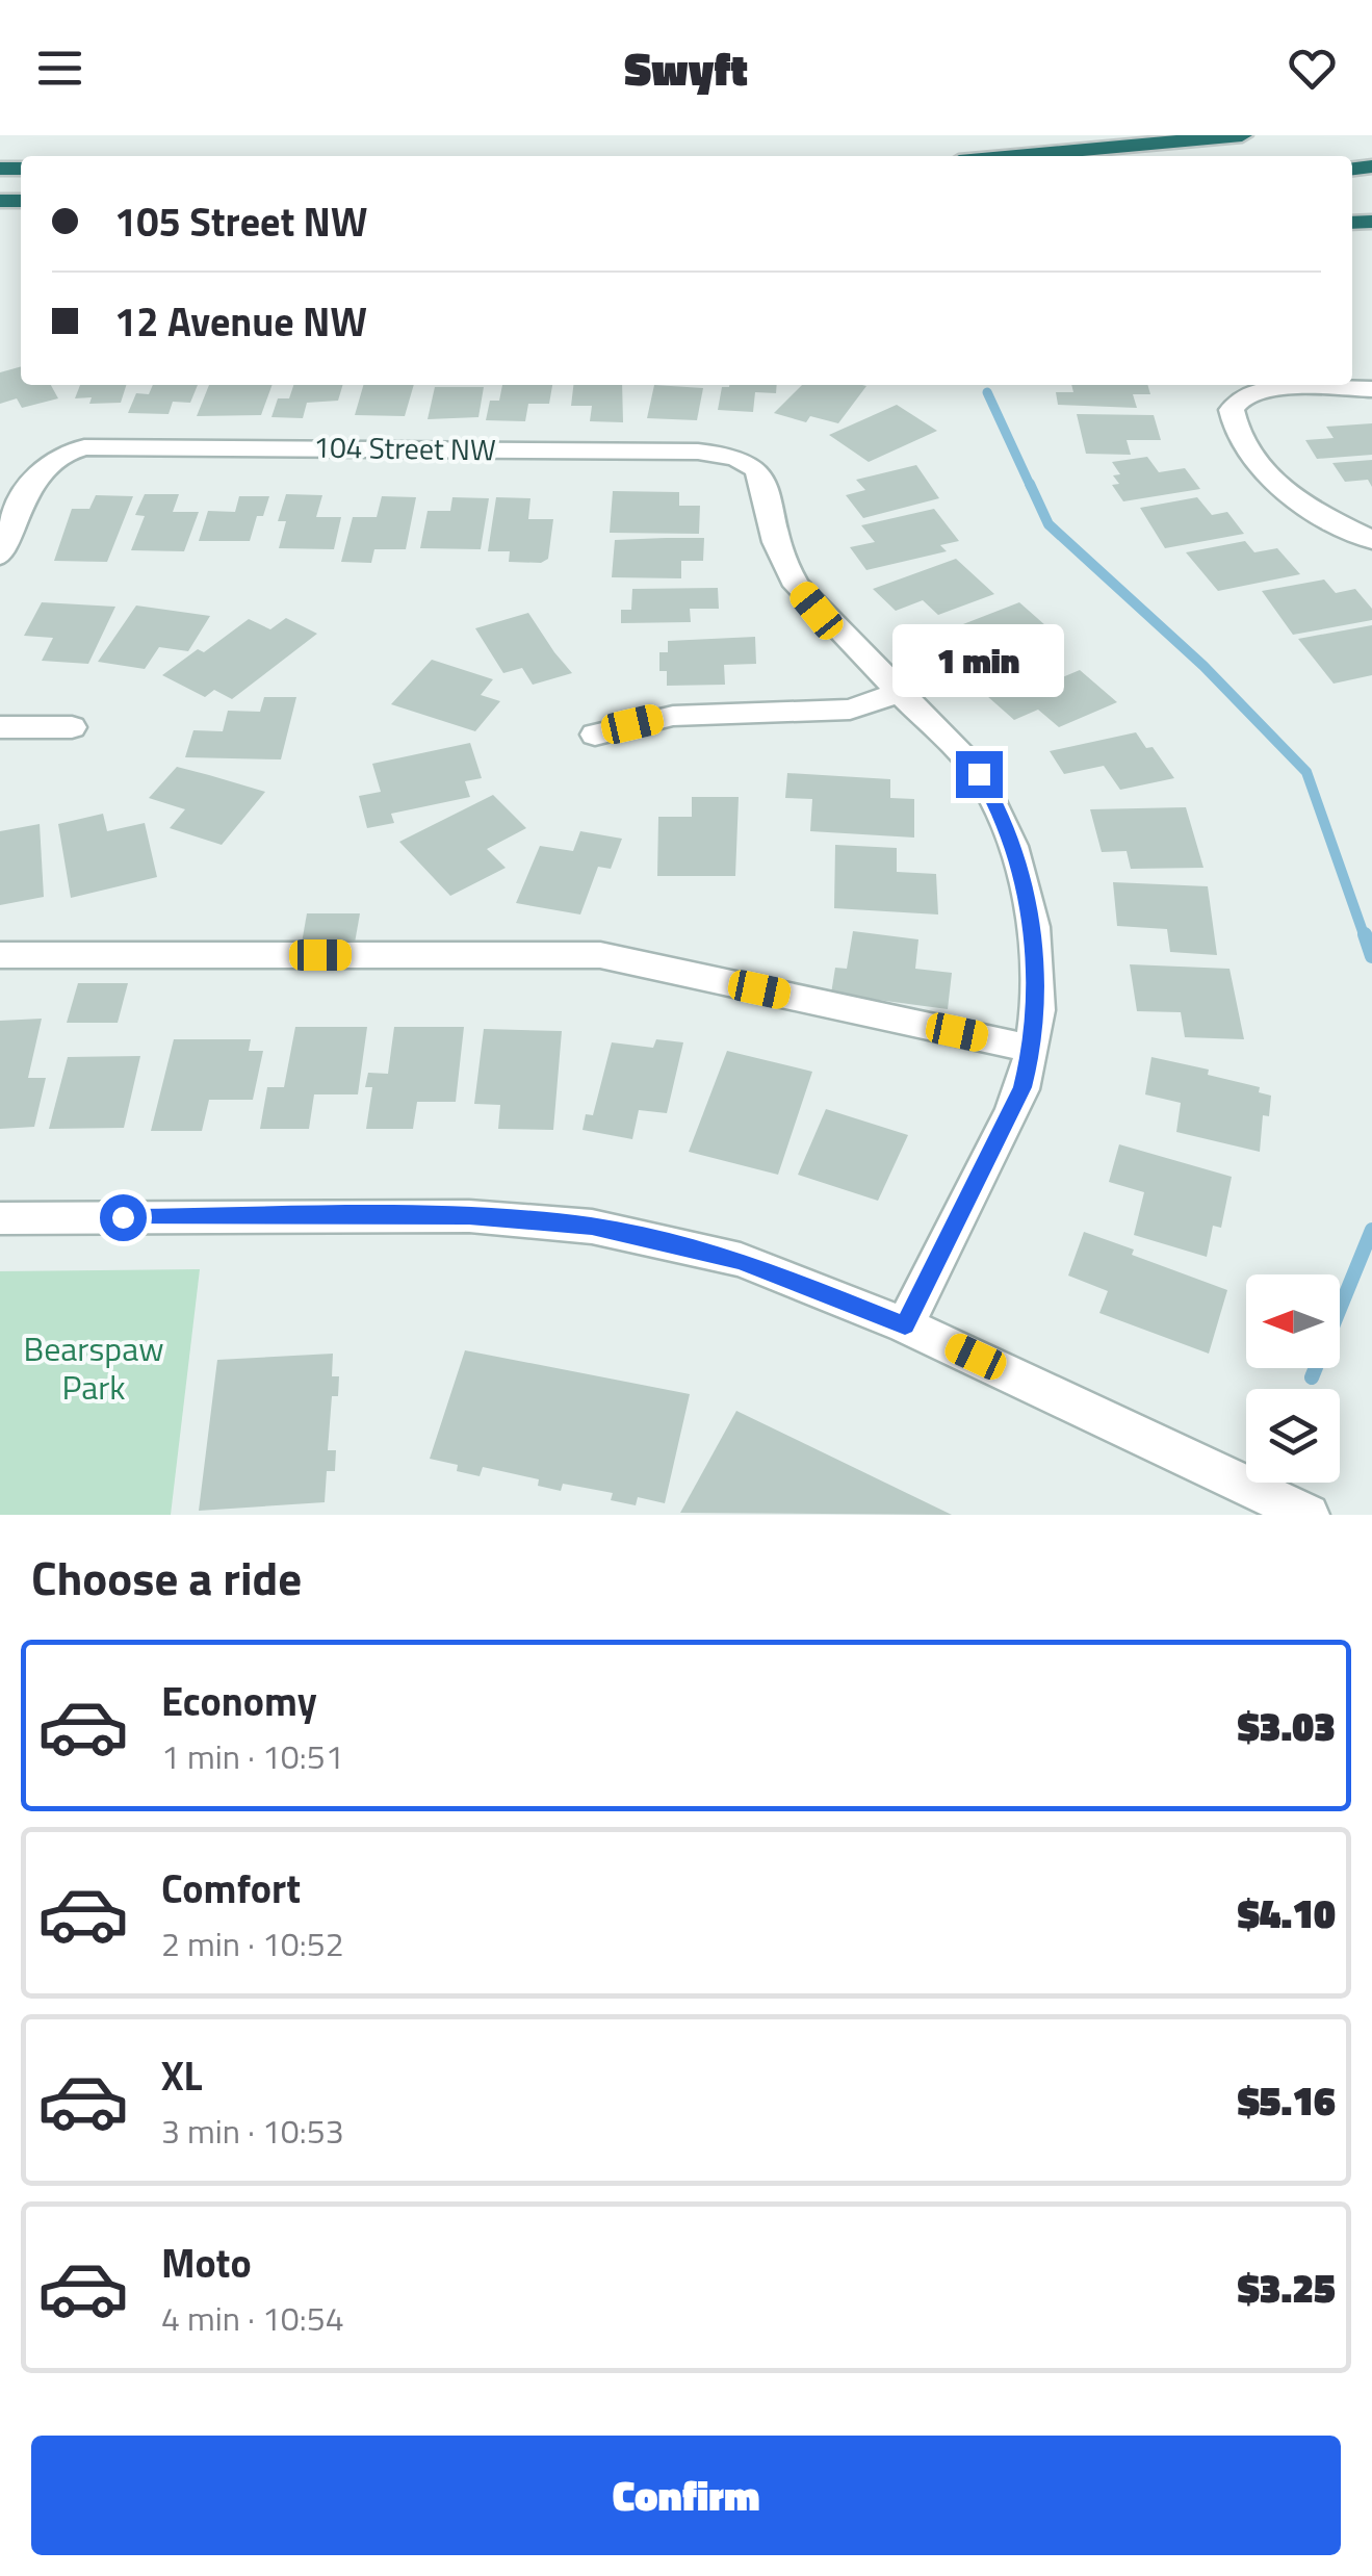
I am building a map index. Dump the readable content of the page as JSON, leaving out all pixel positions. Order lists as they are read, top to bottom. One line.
{"streets":{"street":["104 Street NW"]},"parks":["Bearspaw Park"],"north":"left","page":{"header":"Swyft","banner":["105 Street NW","12 Avenue NW"],"bubble":"1 min","heading":"Choose a ride","list":[{"name":"Economy","note":"1 min · 10:51","value":"$3.03"},{"name":"Comfort","note":"2 min · 10:52","value":"$4.10"},{"name":"XL","note":"3 min · 10:53","value":"$5.16"},{"name":"Moto","note":"4 min · 10:54","value":"$3.25"}],"buttons":"Confirm"}}
